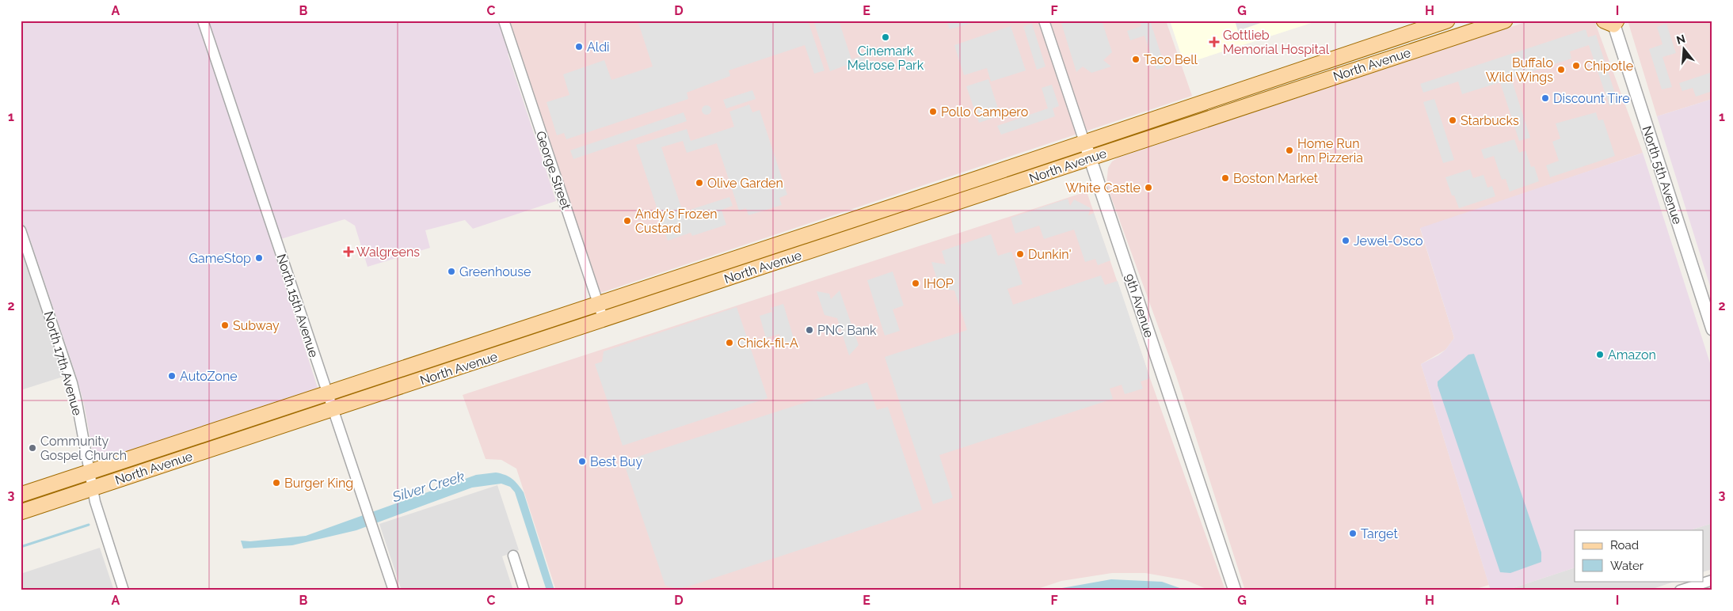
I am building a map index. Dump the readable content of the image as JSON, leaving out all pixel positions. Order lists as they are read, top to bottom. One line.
{"streets":{"main road":["North Avenue"],"street":["George Street","North 5th Avenue","North 15th Avenue","9th Avenue","North 17th Avenue"]},"crossings":[["North Avenue","George Street"],["North Avenue","North 15th Avenue"],["North Avenue","9th Avenue"],["North Avenue","North 17th Avenue"]],"water":["Silver Creek"],"places":{"other":["Cinemark Melrose Park","Aldi","Taco Bell","Chipotle","Buffalo Wild Wings","Discount Tire","Pollo Campero","Starbucks","Home Run Inn Pizzeria","Boston Market","Olive Garden","White Castle","Andy's Frozen Custard","Jewel-Osco","Dunkin'","GameStop","Greenhouse","IHOP","Subway","PNC Bank","Chick-fil-A","Amazon","AutoZone","Community Gospel Church","Best Buy","Burger King","Target"],"health":["Gottlieb Memorial Hospital","Walgreens"]},"legend":["Road","Water"],"north":"top","grid":{"columns":["A","B","C","D","E","F","G","H","I"],"rows":["1","2","3"]}}
